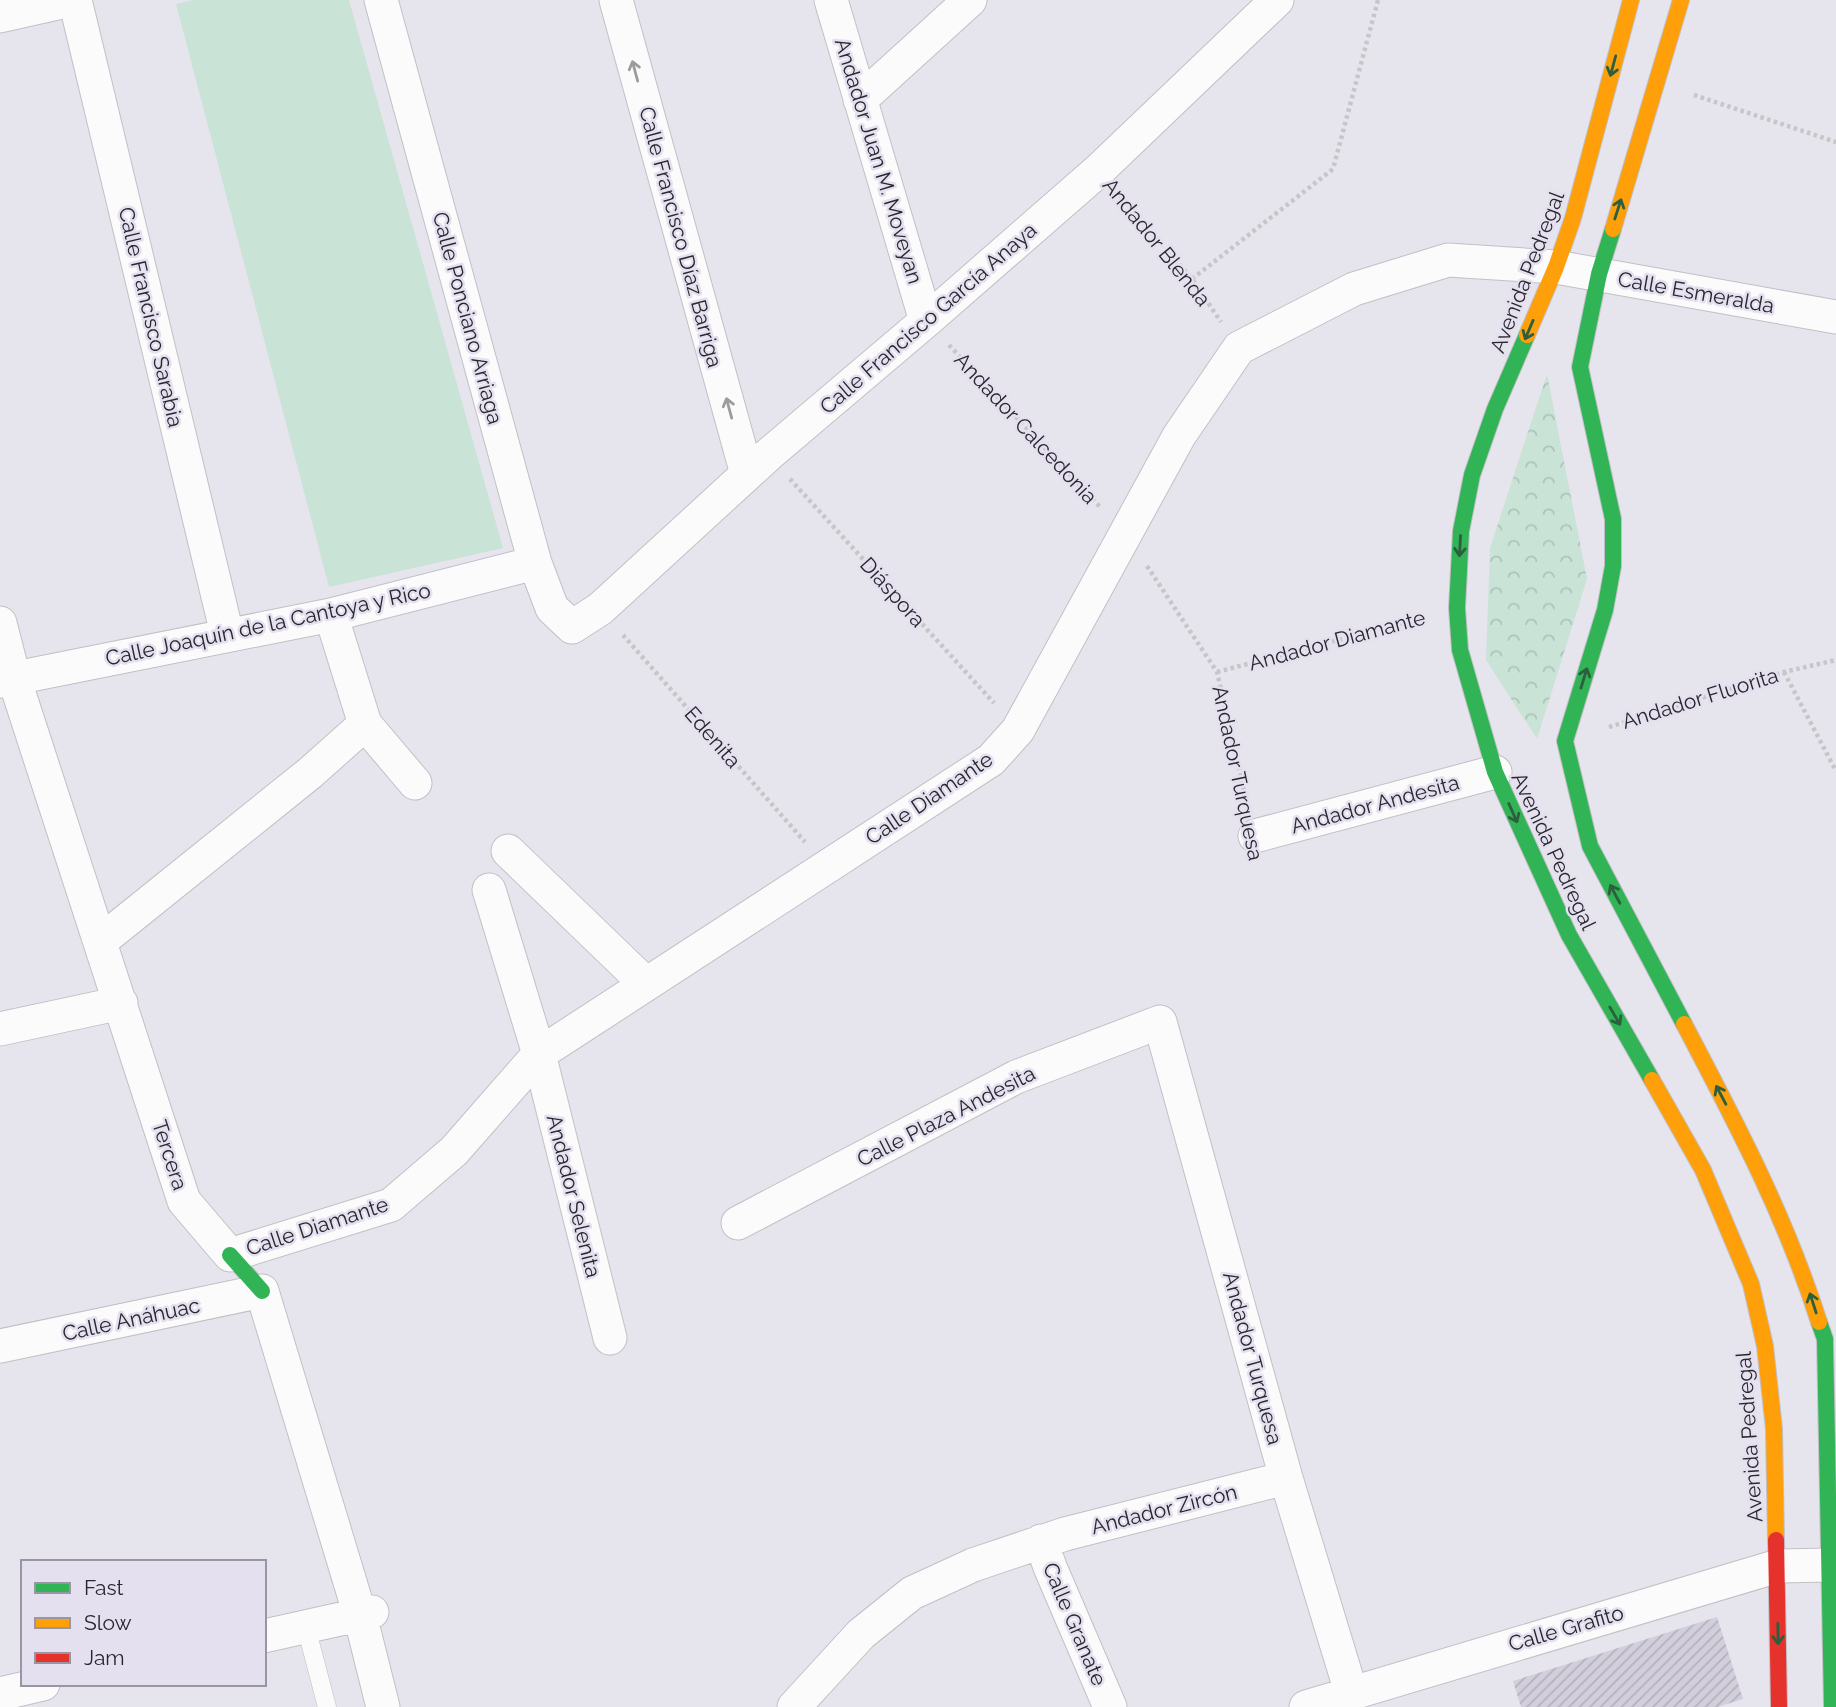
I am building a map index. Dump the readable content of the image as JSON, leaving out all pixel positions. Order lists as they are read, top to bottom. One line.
{"streets":{"street":["Andador Juan M. Moveyan","Calle Francisco Díaz Barriga","Avenida Pedregal","Calle Esmeralda","Calle Francisco Sarabia","Calle Ponciano Arriaga","Calle Francisco García Anaya","Calle Joaquín de la Cantoya y Rico","Andador Turquesa","Calle Diamante","Andador Andesita","Calle Plaza Andesita","Tercera","Andador Selenita","Calle Anáhuac","Andador Zircón","Calle Granate","Calle Grafito"],"path":["Andador Blenda","Andador Calcedonia","Diáspora","Andador Diamante","Andador Fluorita","Edenita"]},"crossings":[["Andador Juan M. Moveyan","Calle Francisco García Anaya"],["Andador Juan M. Moveyan","Andador Calcedonia"],["Calle Francisco Díaz Barriga","Calle Francisco García Anaya"],["Calle Francisco Díaz Barriga","Diáspora"],["Andador Blenda","Calle Francisco García Anaya"],["Andador Blenda","Calle Diamante"],["Avenida Pedregal","Calle Esmeralda"],["Avenida Pedregal","Andador Diamante"],["Avenida Pedregal","Andador Fluorita"],["Avenida Pedregal","Calle Diamante"],["Avenida Pedregal","Andador Andesita"],["Avenida Pedregal","Calle Grafito"],["Calle Esmeralda","Calle Diamante"],["Calle Francisco Sarabia","Calle Joaquín de la Cantoya y Rico"],["Calle Ponciano Arriaga","Calle Francisco García Anaya"],["Calle Ponciano Arriaga","Calle Joaquín de la Cantoya y Rico"],["Calle Francisco García Anaya","Andador Calcedonia"],["Calle Francisco García Anaya","Diáspora"],["Calle Francisco García Anaya","Edenita"],["Andador Calcedonia","Andador Diamante"],["Andador Calcedonia","Andador Turquesa"],["Andador Calcedonia","Calle Diamante"],["Diáspora","Calle Diamante"],["Calle Joaquín de la Cantoya y Rico","Tercera"],["Andador Diamante","Andador Turquesa"],["Edenita","Calle Diamante"],["Andador Turquesa","Andador Andesita"],["Andador Turquesa","Calle Plaza Andesita"],["Andador Turquesa","Andador Zircón"],["Andador Turquesa","Calle Grafito"],["Calle Diamante","Tercera"],["Calle Diamante","Andador Selenita"],["Tercera","Calle Anáhuac"],["Andador Zircón","Calle Granate"]],"one_way":["Calle Francisco Díaz Barriga"],"legend":["Fast","Slow","Jam"]}
